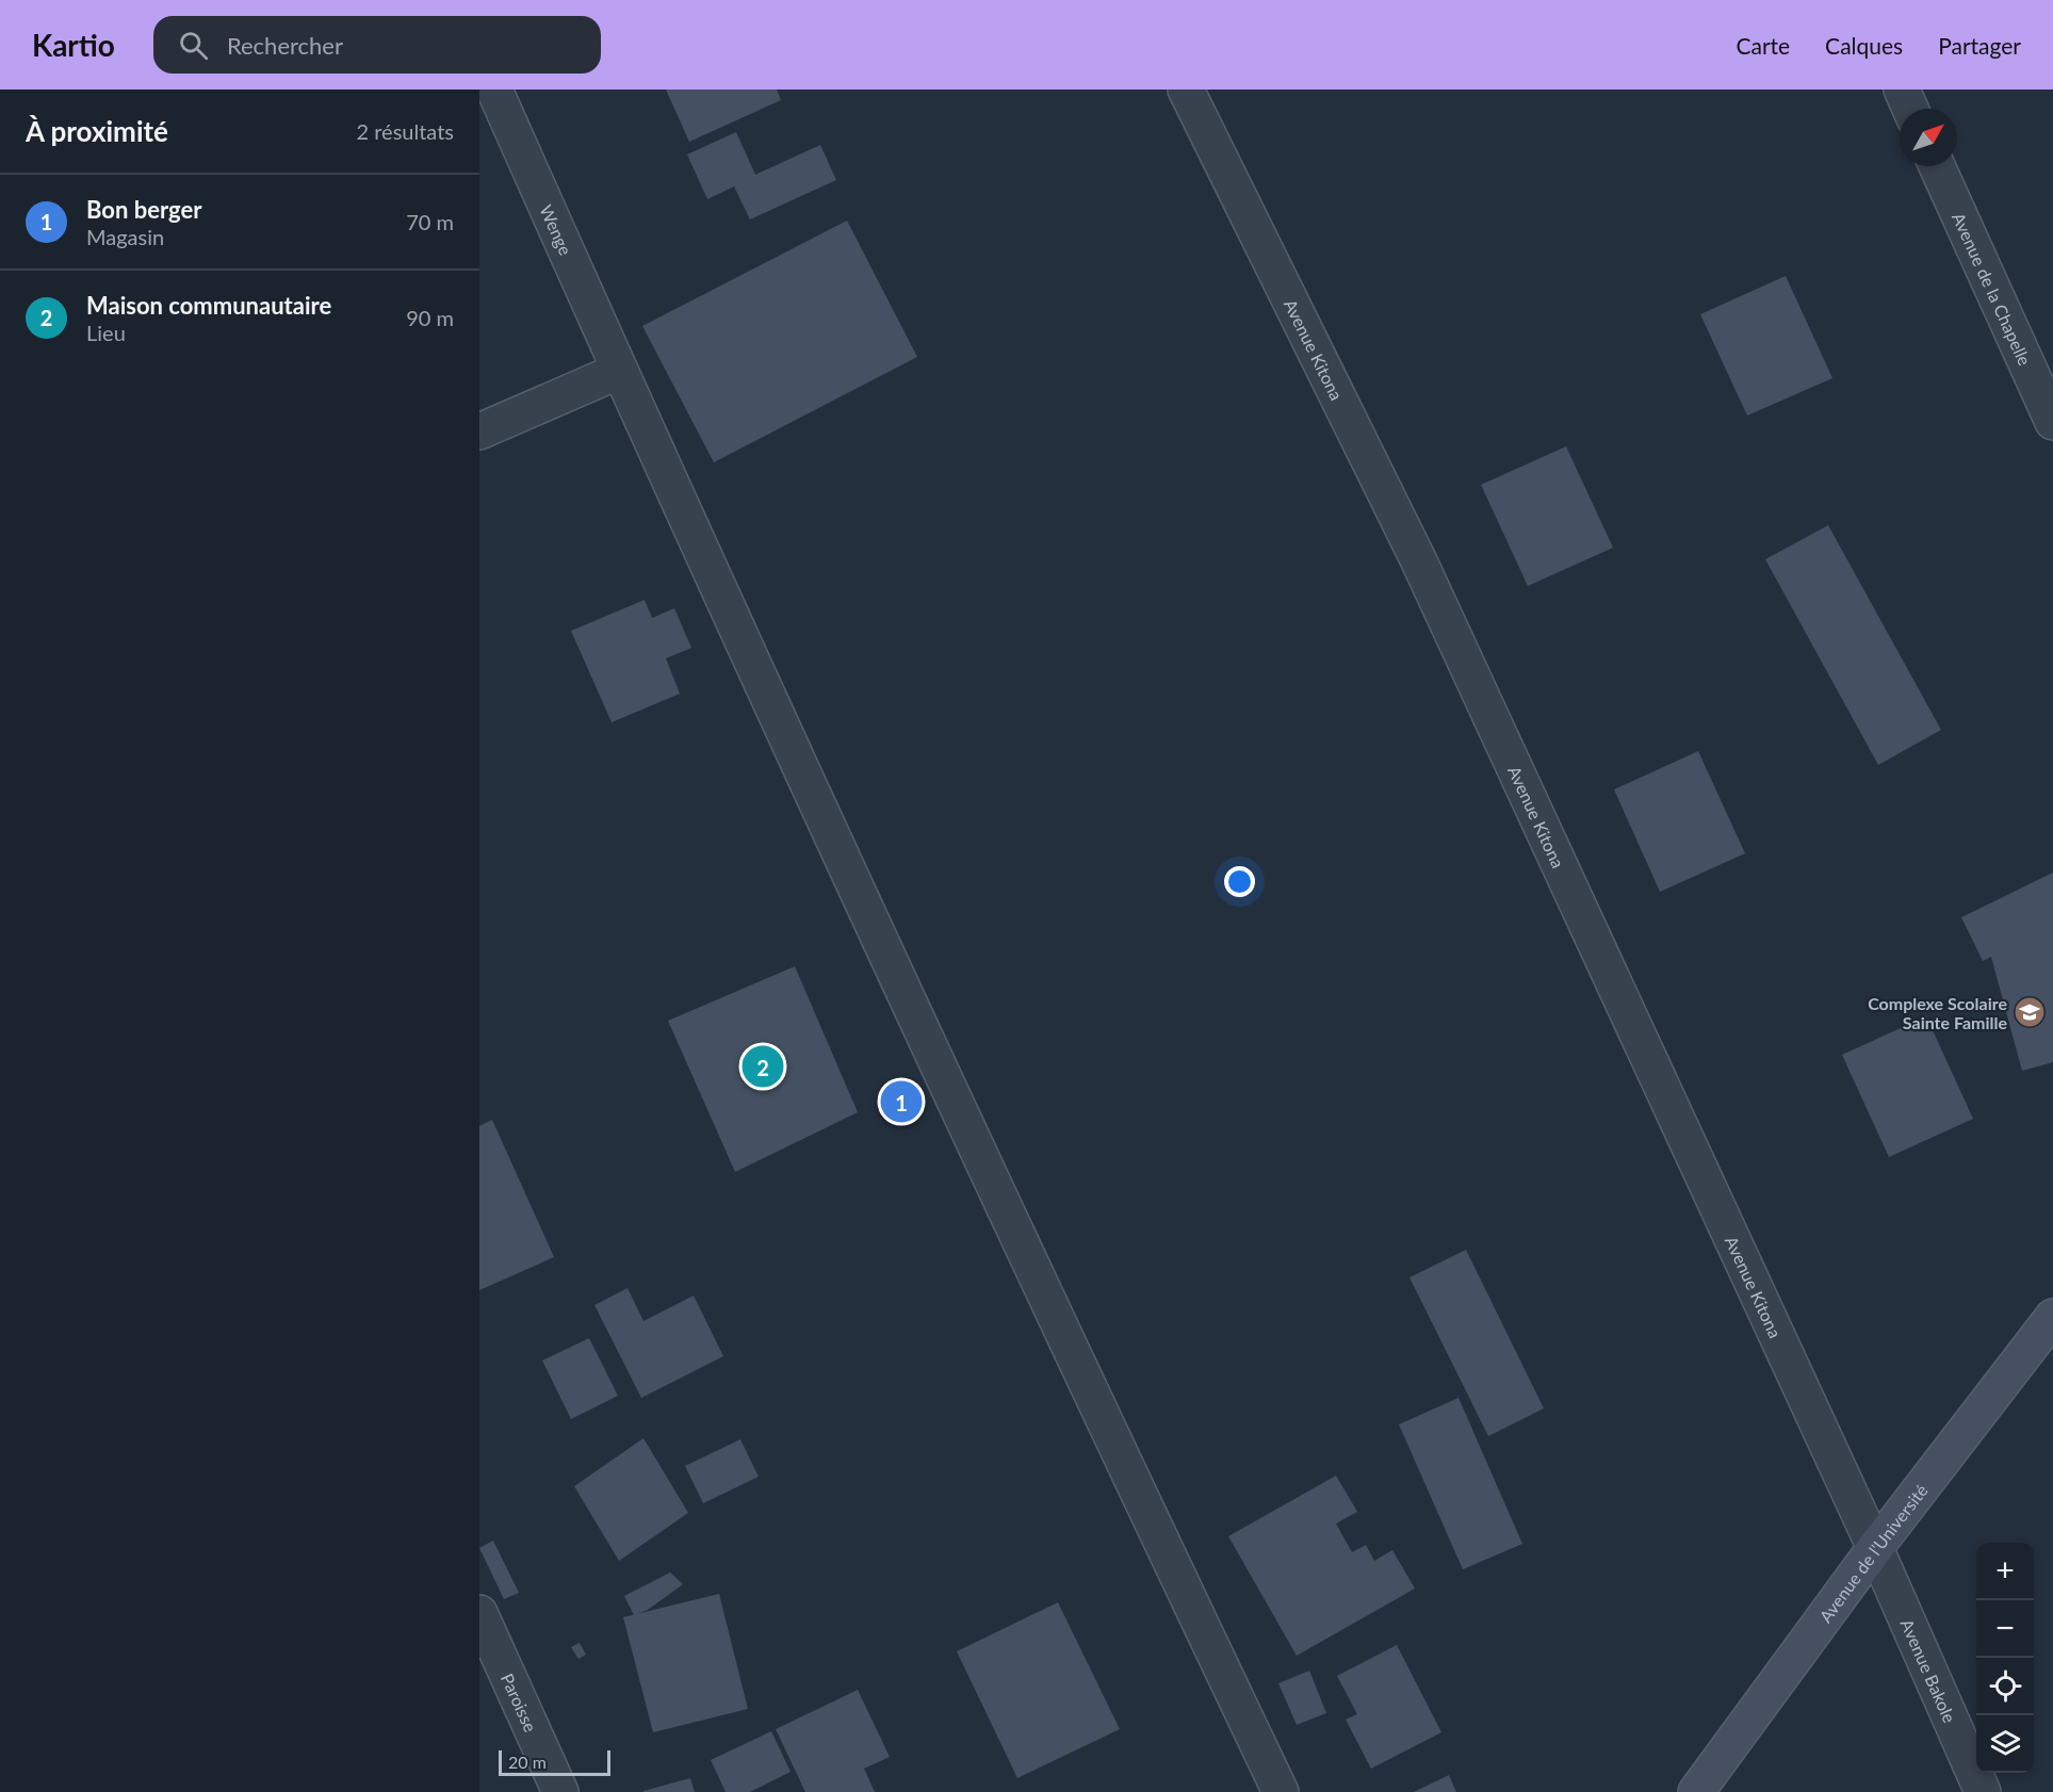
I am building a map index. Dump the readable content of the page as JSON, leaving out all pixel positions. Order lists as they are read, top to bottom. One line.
{"streets":{"street":["Wenge","Avenue de la Chapelle","Avenue Kitona","Avenue de l'Université","Avenue Bakole","Paroisse"]},"crossings":[["Avenue Kitona","Avenue de l'Université"],["Avenue Kitona","Avenue Bakole"],["Avenue de l'Université","Avenue Bakole"]],"places":{"school or university":["Complexe Scolaire Sainte Famille"]},"scale_bar":"20 m","north":"top right","page":{"header":"Kartio","search":"Rechercher","nav":["Carte","Calques","Partager"],"heading":["À proximité","2 résultats"],"list":[{"mark":"1","name":"Bon berger","note":"Magasin","value":"70 m"},{"mark":"2","name":"Maison communautaire","note":"Lieu","value":"90 m"}],"pins":["2","1"],"map_buttons":["+","−"],"scale":"20 m"}}
